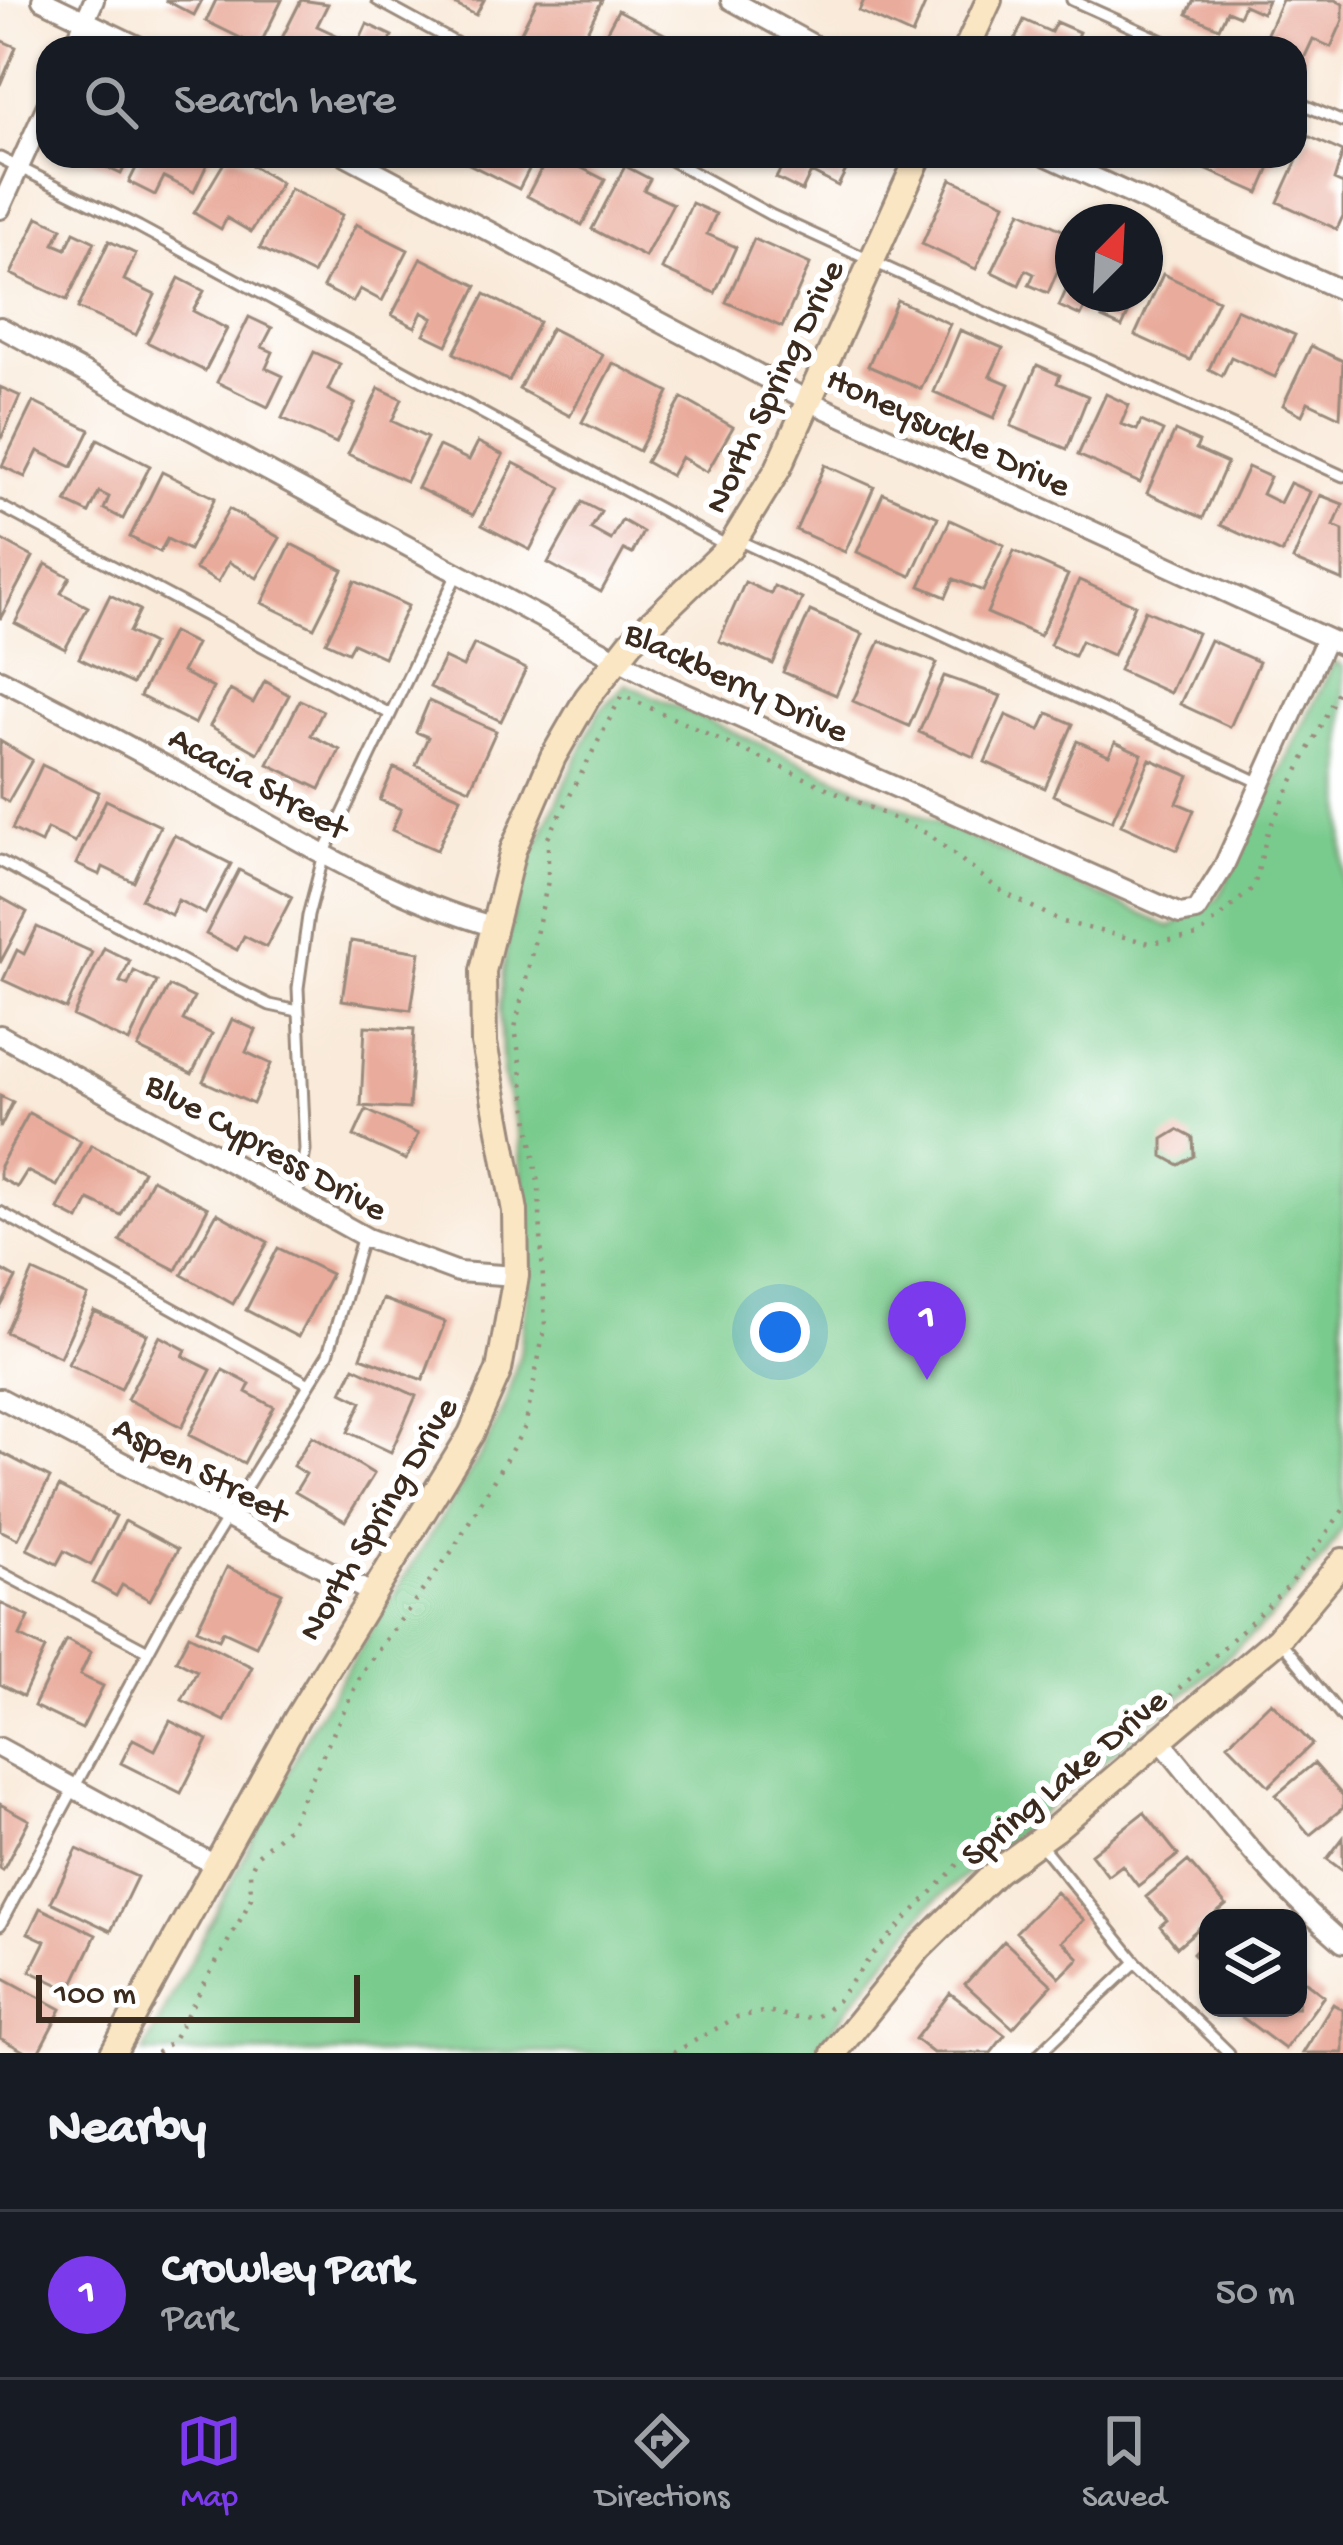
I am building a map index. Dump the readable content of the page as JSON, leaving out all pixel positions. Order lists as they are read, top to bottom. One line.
{"streets":{"street":["North Spring Drive","Honeysuckle Drive","Blackberry Drive","Acacia Street","Blue Cypress Drive","Aspen Street","Spring Lake Drive"]},"crossings":[["North Spring Drive","Honeysuckle Drive"],["North Spring Drive","Blackberry Drive"],["North Spring Drive","Acacia Street"],["North Spring Drive","Blue Cypress Drive"],["North Spring Drive","Aspen Street"],["Honeysuckle Drive","Blackberry Drive"]],"scale_bar":"100 m","north":"top right","page":{"search":"Search here","pins":"1","scale":"100 m","heading":"Nearby","list":[{"mark":"1","name":"Crowley Park","note":"Park","value":"50 m"}],"nav":["Map","Directions","Saved"]}}
